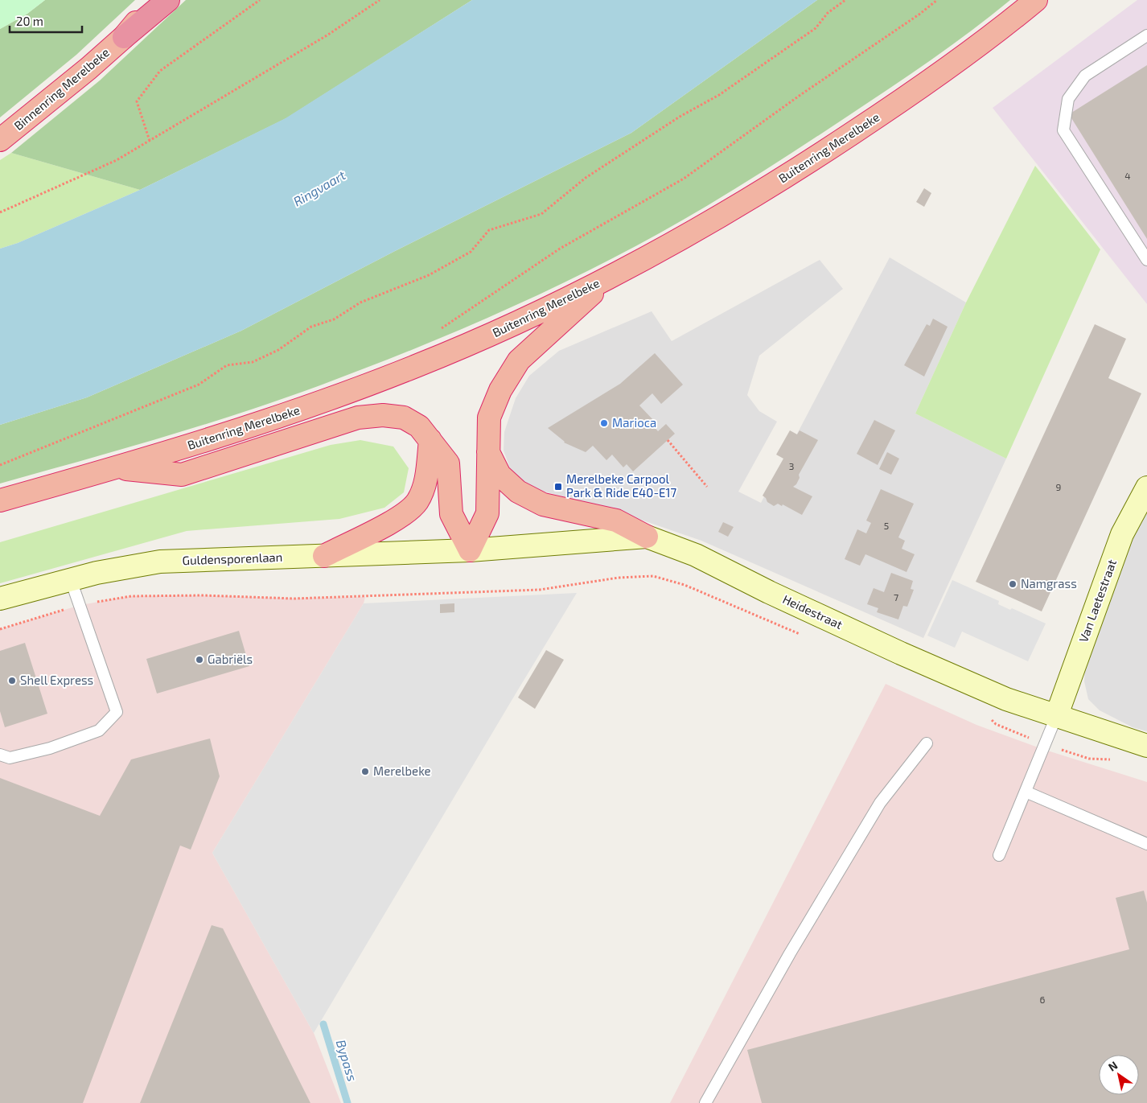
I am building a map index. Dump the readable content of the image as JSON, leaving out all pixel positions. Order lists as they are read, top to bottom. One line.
{"streets":{"highway":["Binnenring Merelbeke","Buitenring Merelbeke"],"main road":["Guldensporenlaan","Van Laetestraat","Heidestraat"]},"crossings":[["Guldensporenlaan","Heidestraat"],["Van Laetestraat","Heidestraat"]],"water":["Ringvaart","Bypass"],"places":{"other":["Marioca","Namgrass","Gabriëls","Shell Express","Merelbeke"],"transit":["Merelbeke Carpool Park & Ride E40-E17"]},"house_numbers":["4","3","9","5","7","6"],"scale_bar":"20 m","north":"top left"}
